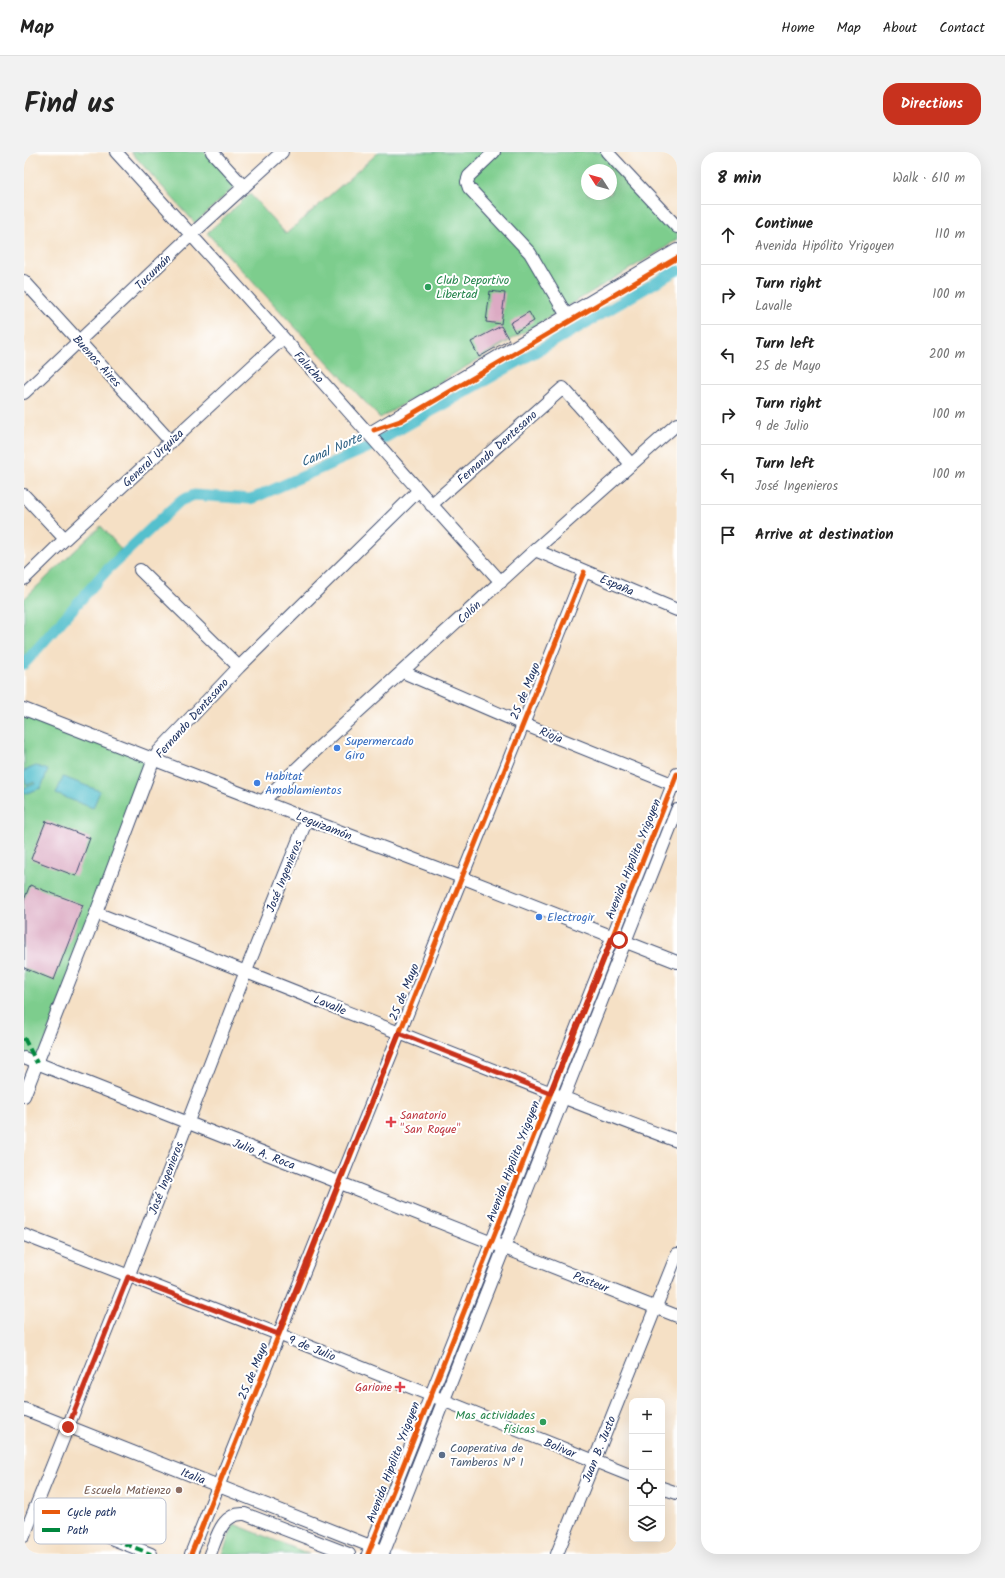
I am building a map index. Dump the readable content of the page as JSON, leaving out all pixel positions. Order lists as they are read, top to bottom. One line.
{"streets":{"street":["Tucumán","Buenos Aires","Falucho","Fernando Dentesano","General Urquiza","España","Colón","25 de Mayo","Rioja","Leguizamón","Avenida Hipólito Yrigoyen","José Ingenieros","Lavalle","Julio A. Roca","Pasteur","9 de Julio","Bolivar","Juan B. Justo","Italia"]},"crossings":[["Tucumán","Buenos Aires"],["Tucumán","Falucho"],["Buenos Aires","General Urquiza"],["Falucho","Fernando Dentesano"],["Falucho","General Urquiza"],["Falucho","Colón"],["Fernando Dentesano","Colón"],["Fernando Dentesano","Leguizamón"],["Fernando Dentesano","Lavalle"],["Fernando Dentesano","Julio A. Roca"],["España","Colón"],["España","25 de Mayo"],["Colón","Rioja"],["Colón","Leguizamón"],["25 de Mayo","Rioja"],["25 de Mayo","Leguizamón"],["25 de Mayo","Lavalle"],["25 de Mayo","Julio A. Roca"],["25 de Mayo","9 de Julio"],["25 de Mayo","Italia"],["Rioja","Avenida Hipólito Yrigoyen"],["Leguizamón","Avenida Hipólito Yrigoyen"],["Leguizamón","José Ingenieros"],["Avenida Hipólito Yrigoyen","Lavalle"],["Avenida Hipólito Yrigoyen","Julio A. Roca"],["Avenida Hipólito Yrigoyen","Pasteur"],["Avenida Hipólito Yrigoyen","9 de Julio"],["Avenida Hipólito Yrigoyen","Bolivar"],["Avenida Hipólito Yrigoyen","Italia"],["José Ingenieros","Lavalle"],["José Ingenieros","Julio A. Roca"],["José Ingenieros","9 de Julio"],["José Ingenieros","Italia"],["Julio A. Roca","Pasteur"],["Pasteur","Juan B. Justo"],["9 de Julio","Bolivar"],["Bolivar","Juan B. Justo"]],"water":["Canal Norte"],"places":{"other":["Club Deportivo Libertad","Supermercado Giro","Habitat Amoblamientos","Electrogir","Mas actividades físicas","Cooperativa de Tamberos N° 1","Escuela Matienzo"],"health":["Sanatorio \"San Roque\"","Garione"]},"legend":["Cycle path","Path"],"north":"top left","page":{"header":"Map","nav":["Home","Map","About","Contact"],"title":"Find us","buttons":"Directions","heading":["8 min","Walk · 610 m"],"list":[["Continue","Avenida Hipólito Yrigoyen","110 m"],["Turn right","Lavalle","100 m"],["Turn left","25 de Mayo","200 m"],["Turn right","9 de Julio","100 m"],["Turn left","José Ingenieros","100 m"],"Arrive at destination"],"map_buttons":["+","−"]}}
